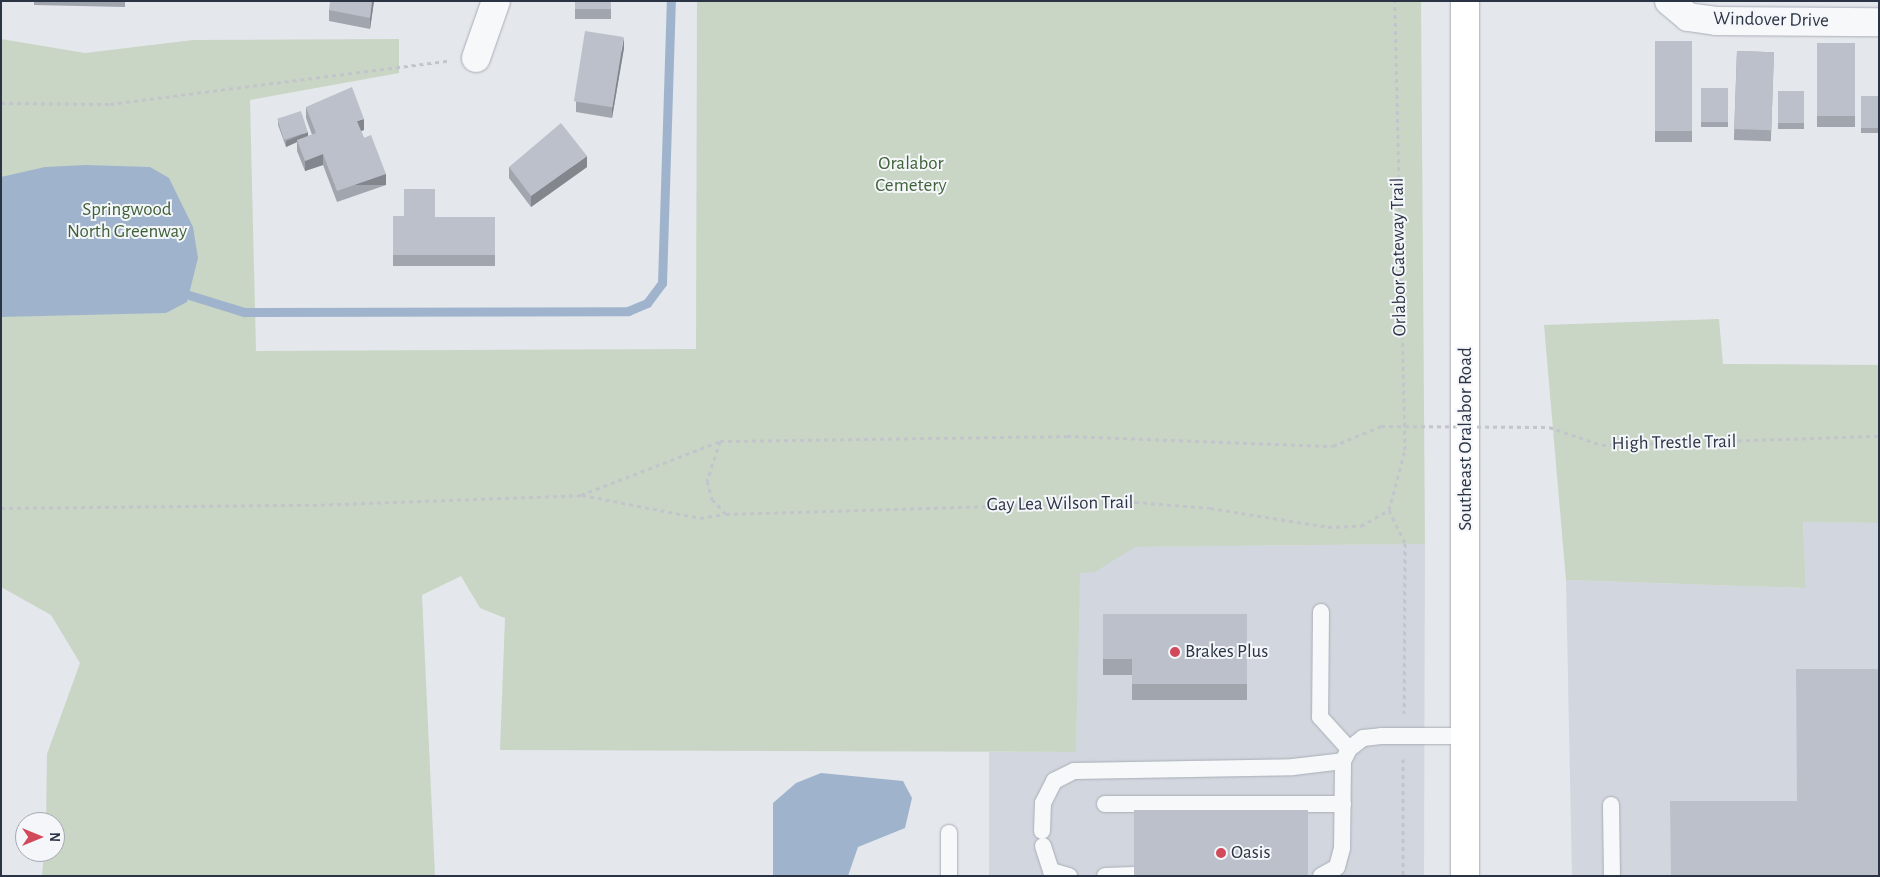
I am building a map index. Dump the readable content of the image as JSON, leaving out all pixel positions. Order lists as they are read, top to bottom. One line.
{"streets":{"main road":["Southeast Oralabor Road"],"street":["Windover Drive"],"path":["Orlabor Gateway Trail","High Trestle Trail","Gay Lea Wilson Trail"]},"crossings":[["Orlabor Gateway Trail","Gay Lea Wilson Trail"]],"parks":["Oralabor Cemetery","Springwood North Greenway"],"places":["Brakes Plus","Oasis"],"north":"right"}
